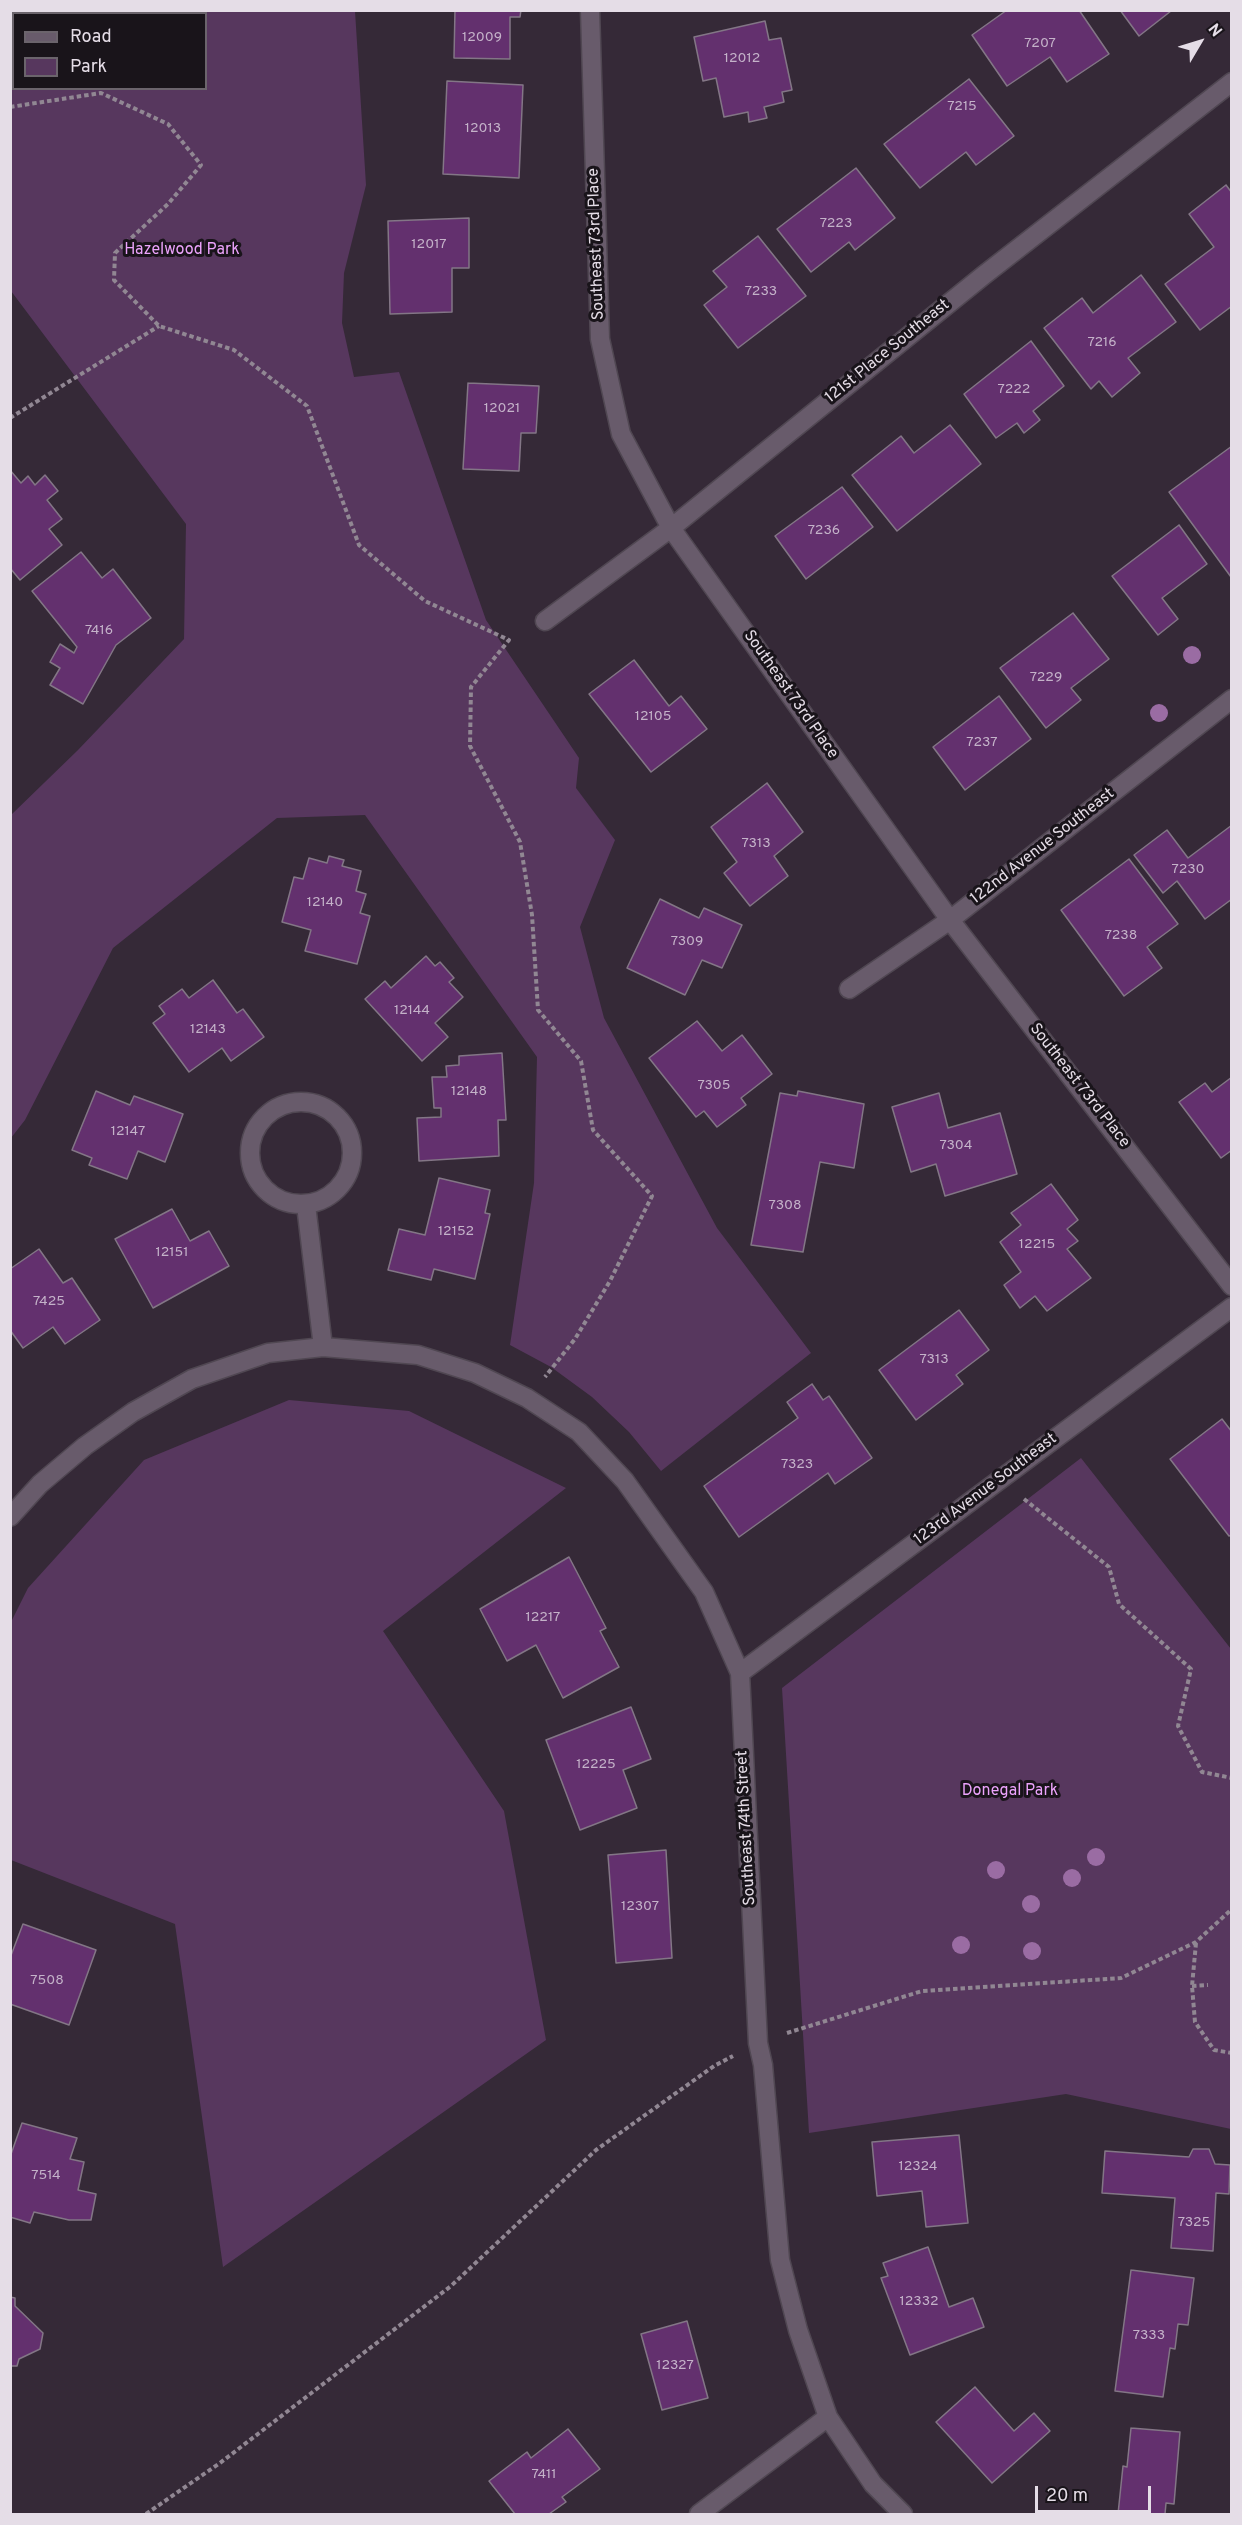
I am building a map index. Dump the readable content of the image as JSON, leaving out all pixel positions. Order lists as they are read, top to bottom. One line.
{"streets":{"street":["Southeast 73rd Place","121st Place Southeast","122nd Avenue Southeast","123rd Avenue Southeast","Southeast 74th Street"]},"crossings":[["Southeast 73rd Place","121st Place Southeast"],["Southeast 73rd Place","122nd Avenue Southeast"],["123rd Avenue Southeast","Southeast 74th Street"]],"parks":["Hazelwood Park","Donegal Park"],"house_numbers":["12009","7207","12012","7215","12013","7223","12017","7233","7216","7222","12021","7236","7416","7229","12105","7237","7313","7230","12140","7238","7309","12144","12143","7305","12148","12147","7304","7308","12152","12215","12151","7425","7313","7323","12217","12225","12307","7508","12324","7514","7325","12332","7333","12327","7411"],"legend":["Road","Park"],"scale_bar":"20 m","north":"top right"}
